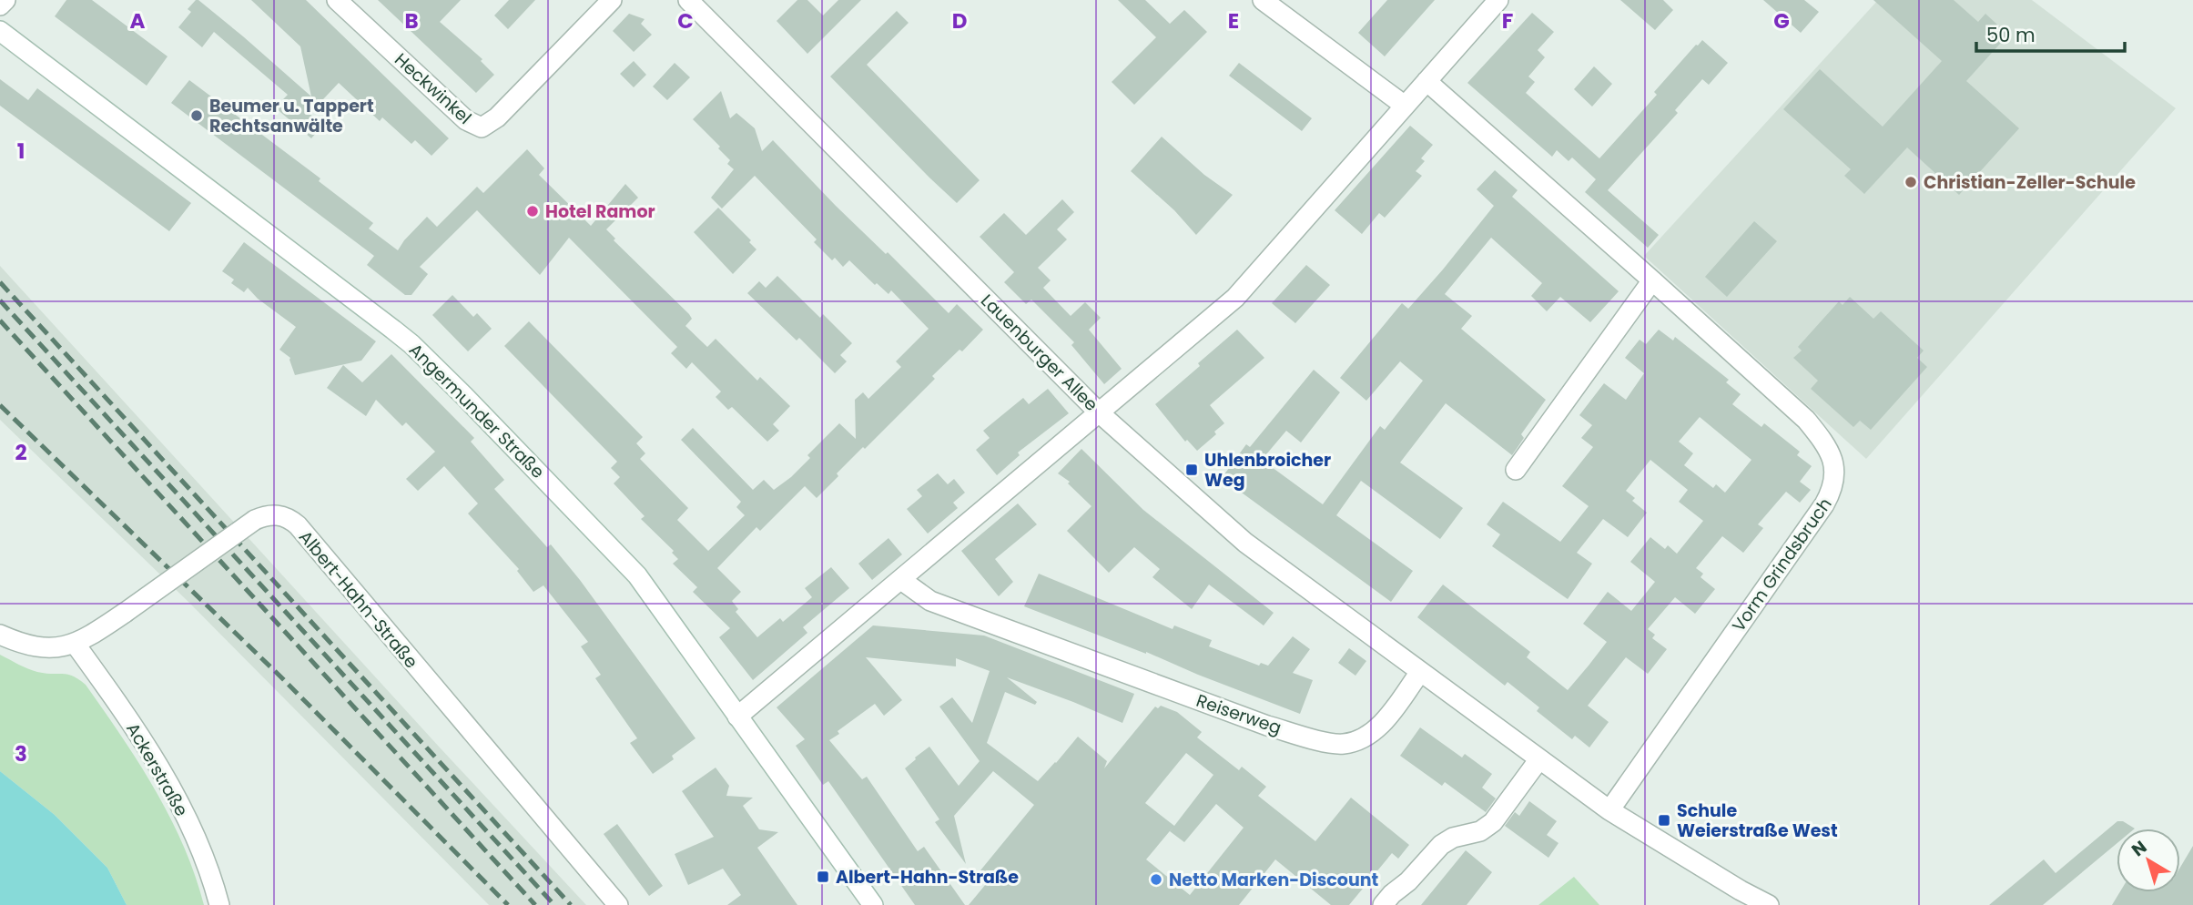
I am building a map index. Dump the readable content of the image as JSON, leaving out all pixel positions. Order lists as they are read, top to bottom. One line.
{"streets":{"street":["Heckwinkel","Lauenburger Allee","Angermunder Straße","Vorm Grindsbruch","Albert-Hahn-Straße","Reiserweg","Ackerstraße"]},"crossings":[["Lauenburger Allee","Reiserweg"],["Albert-Hahn-Straße","Ackerstraße"]],"places":{"other":["Beumer u. Tappert Rechtsanwälte","Christian-Zeller-Schule","Hotel Ramor","Netto Marken-Discount"],"transit":["Uhlenbroicher Weg","Schule Weierstraße West","Albert-Hahn-Straße"]},"scale_bar":"50 m","north":"top left","grid":{"columns":["A","B","C","D","E","F","G"],"rows":["1","2","3"]}}
